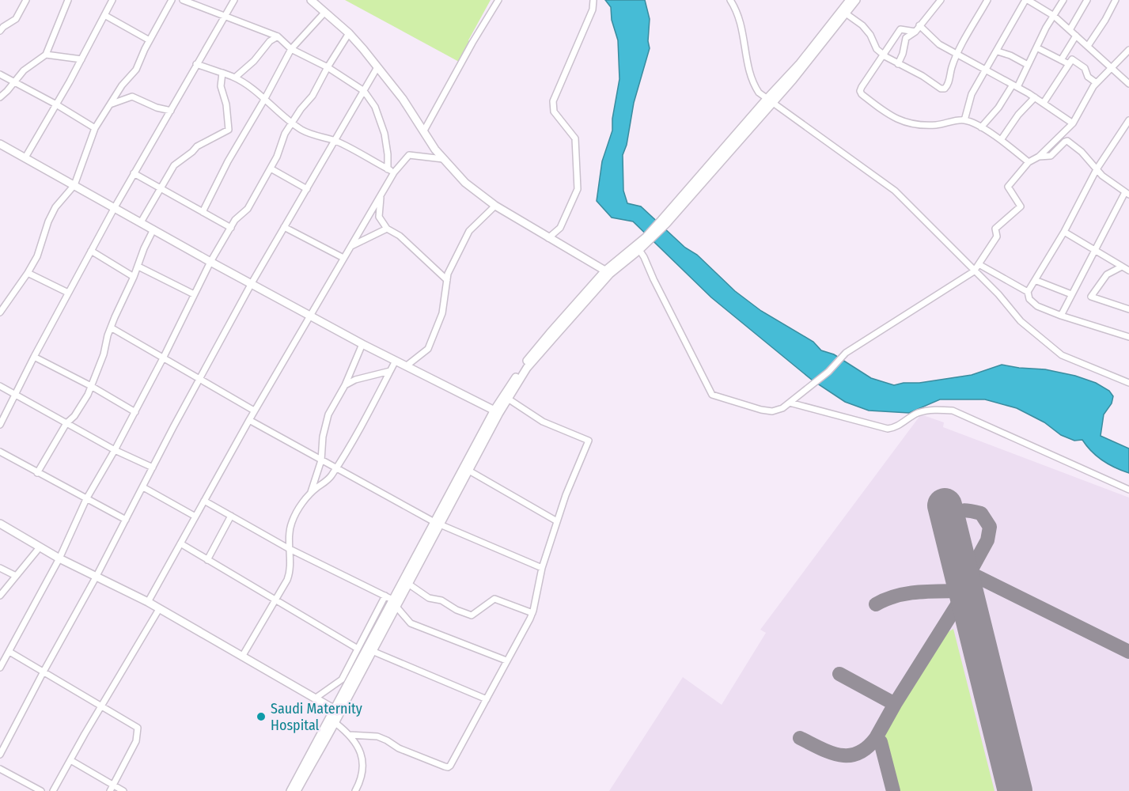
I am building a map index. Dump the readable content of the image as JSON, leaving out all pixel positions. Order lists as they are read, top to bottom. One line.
{"places":["Saudi Maternity Hospital"]}
